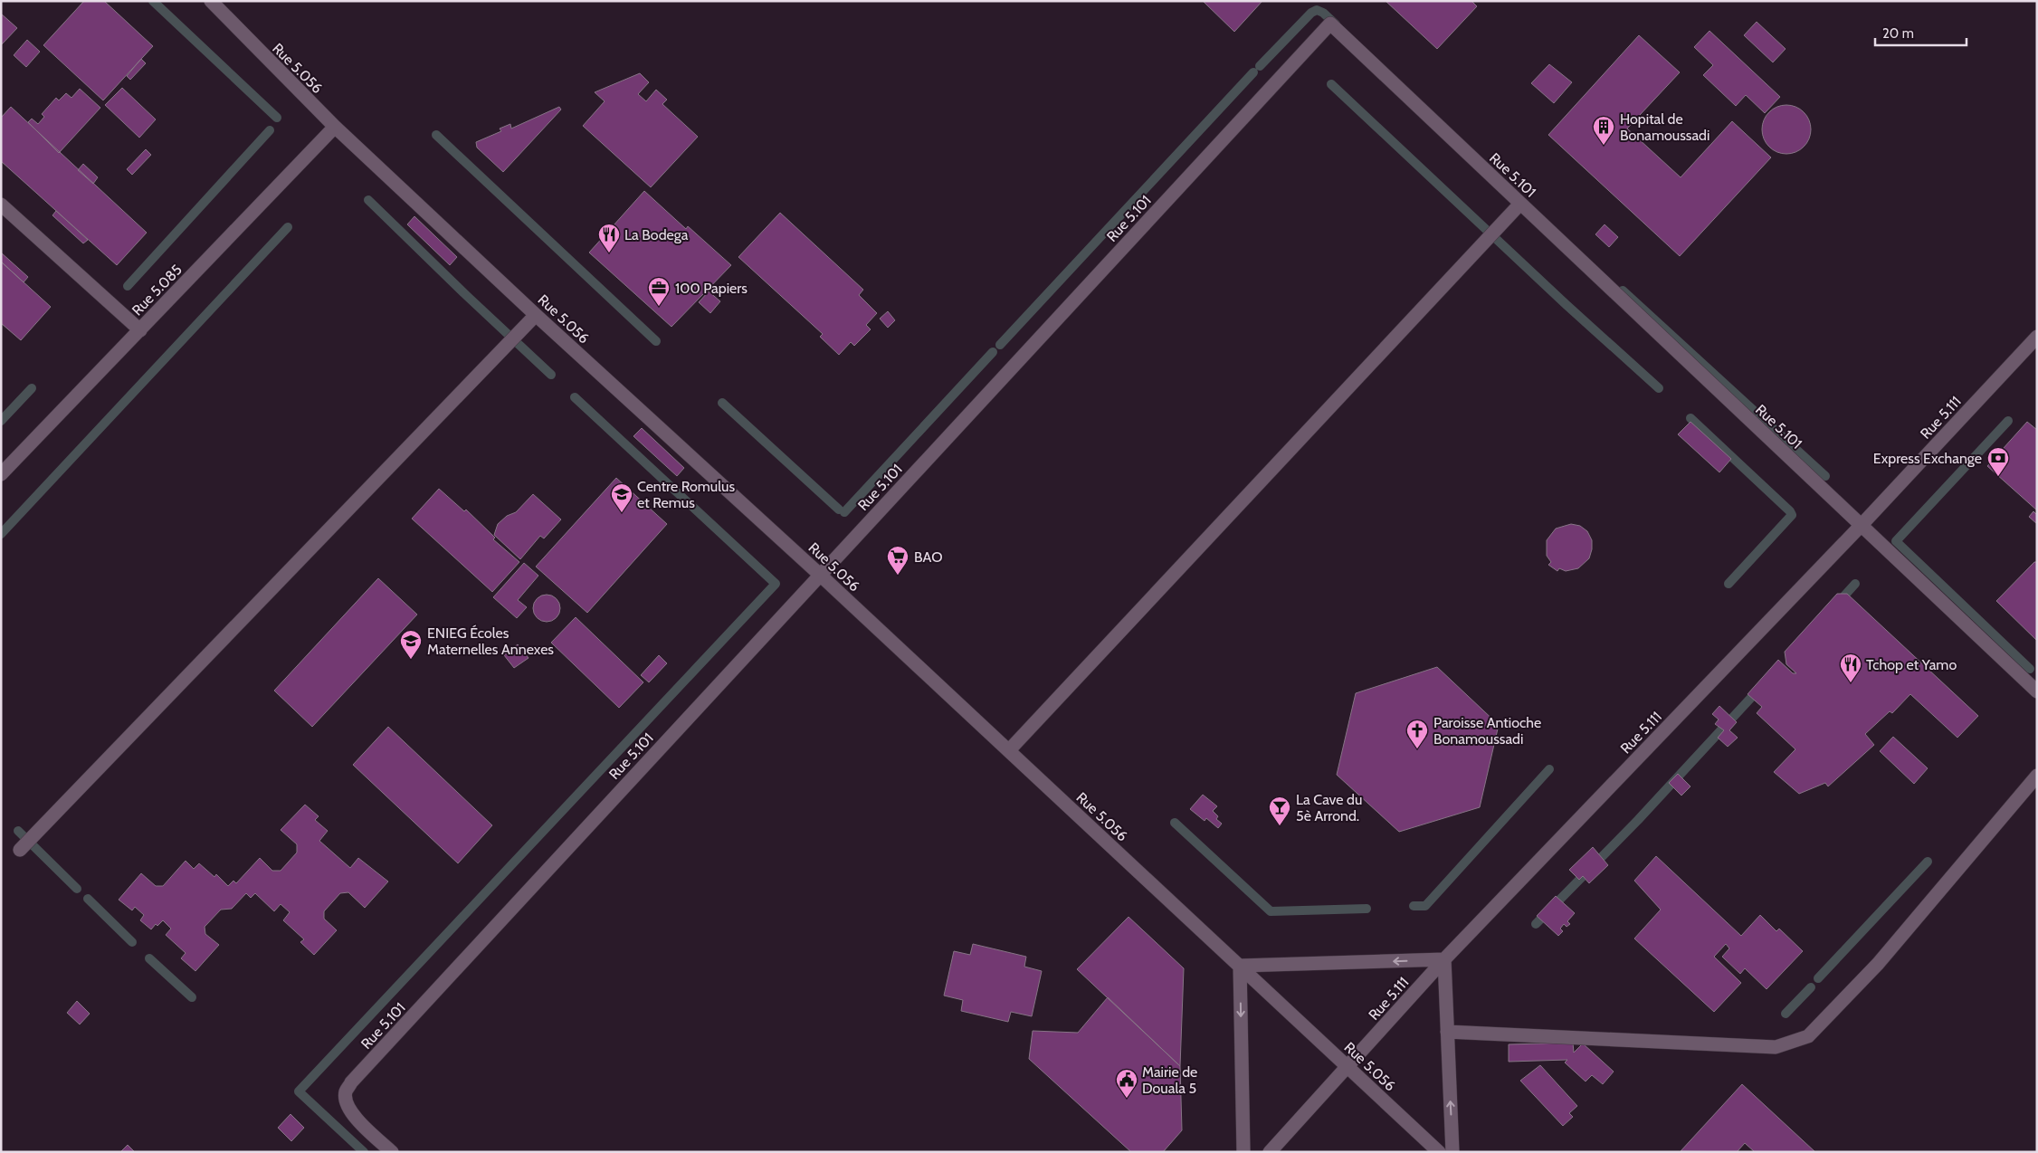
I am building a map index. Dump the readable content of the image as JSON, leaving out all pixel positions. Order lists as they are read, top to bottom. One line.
{"streets":{"street":["Rue 5.056","Rue 5.101","Rue 5.085","Rue 5.111"]},"crossings":[["Rue 5.056","Rue 5.101"],["Rue 5.056","Rue 5.085"],["Rue 5.056","Rue 5.111"],["Rue 5.101","Rue 5.111"]],"places":{"building":["Hopital de Bonamoussadi"],"restaurant":["La Bodega","Tchop et Yamo"],"office":["100 Papiers"],"bank":["Express Exchange"],"school or university":["Centre Romulus et Remus","ENIEG Écoles Maternelles Annexes"],"supermarket":["BAO"],"church":["Paroisse Antioche Bonamoussadi"],"bar":["La Cave du 5è Arrond."],"public building":["Mairie de Douala 5"]},"scale_bar":"20 m"}
